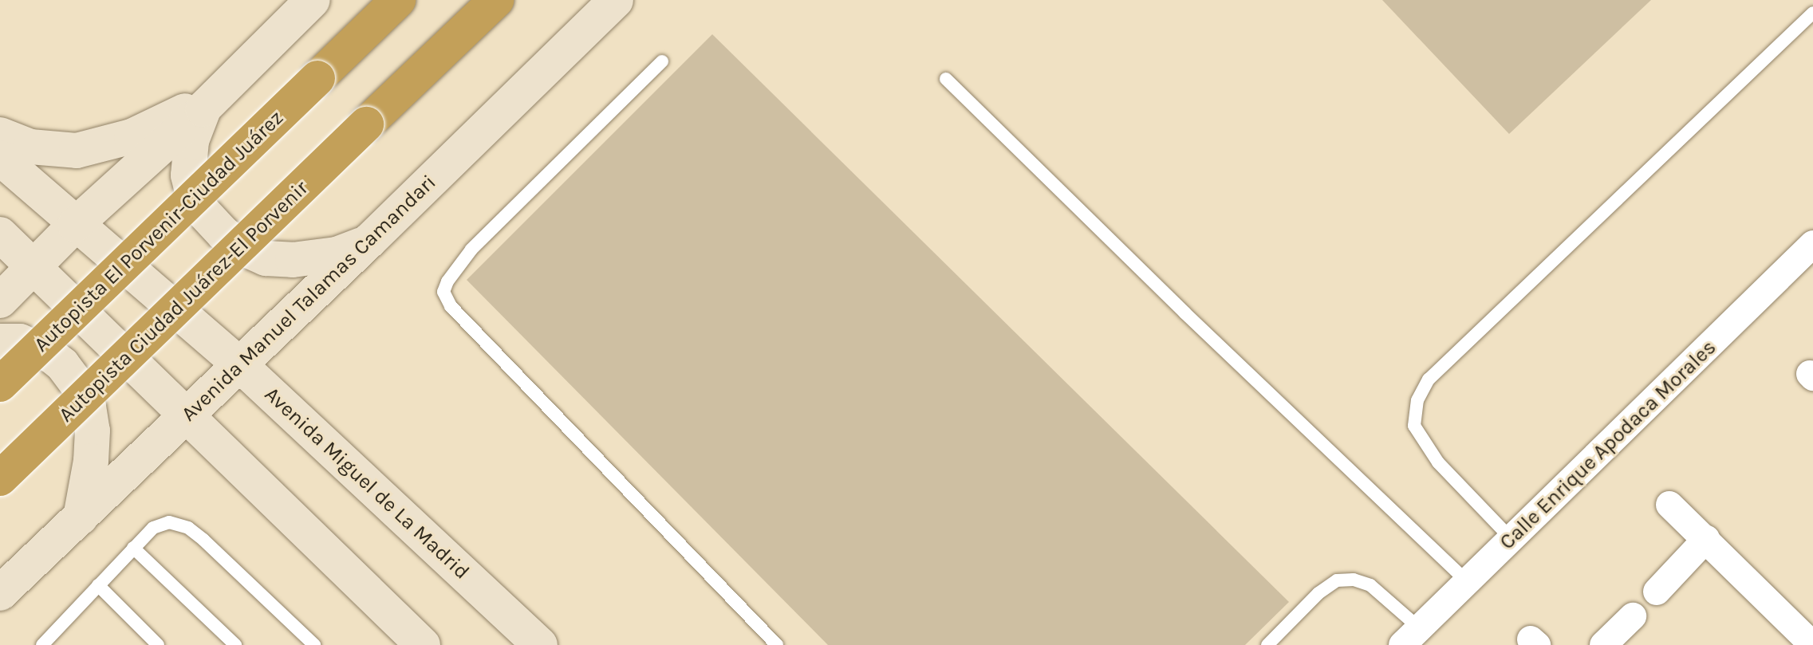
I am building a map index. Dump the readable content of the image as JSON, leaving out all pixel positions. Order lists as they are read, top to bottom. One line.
{"streets":{"highway":["Autopista El Porvenir-Ciudad Juárez","Autopista Ciudad Juárez-El Porvenir"],"main road":["Avenida Manuel Talamas Camandari","Avenida Miguel de La Madrid"],"street":["Calle Enrique Apodaca Morales"]},"crossings":[["Avenida Manuel Talamas Camandari","Avenida Miguel de La Madrid"]]}
